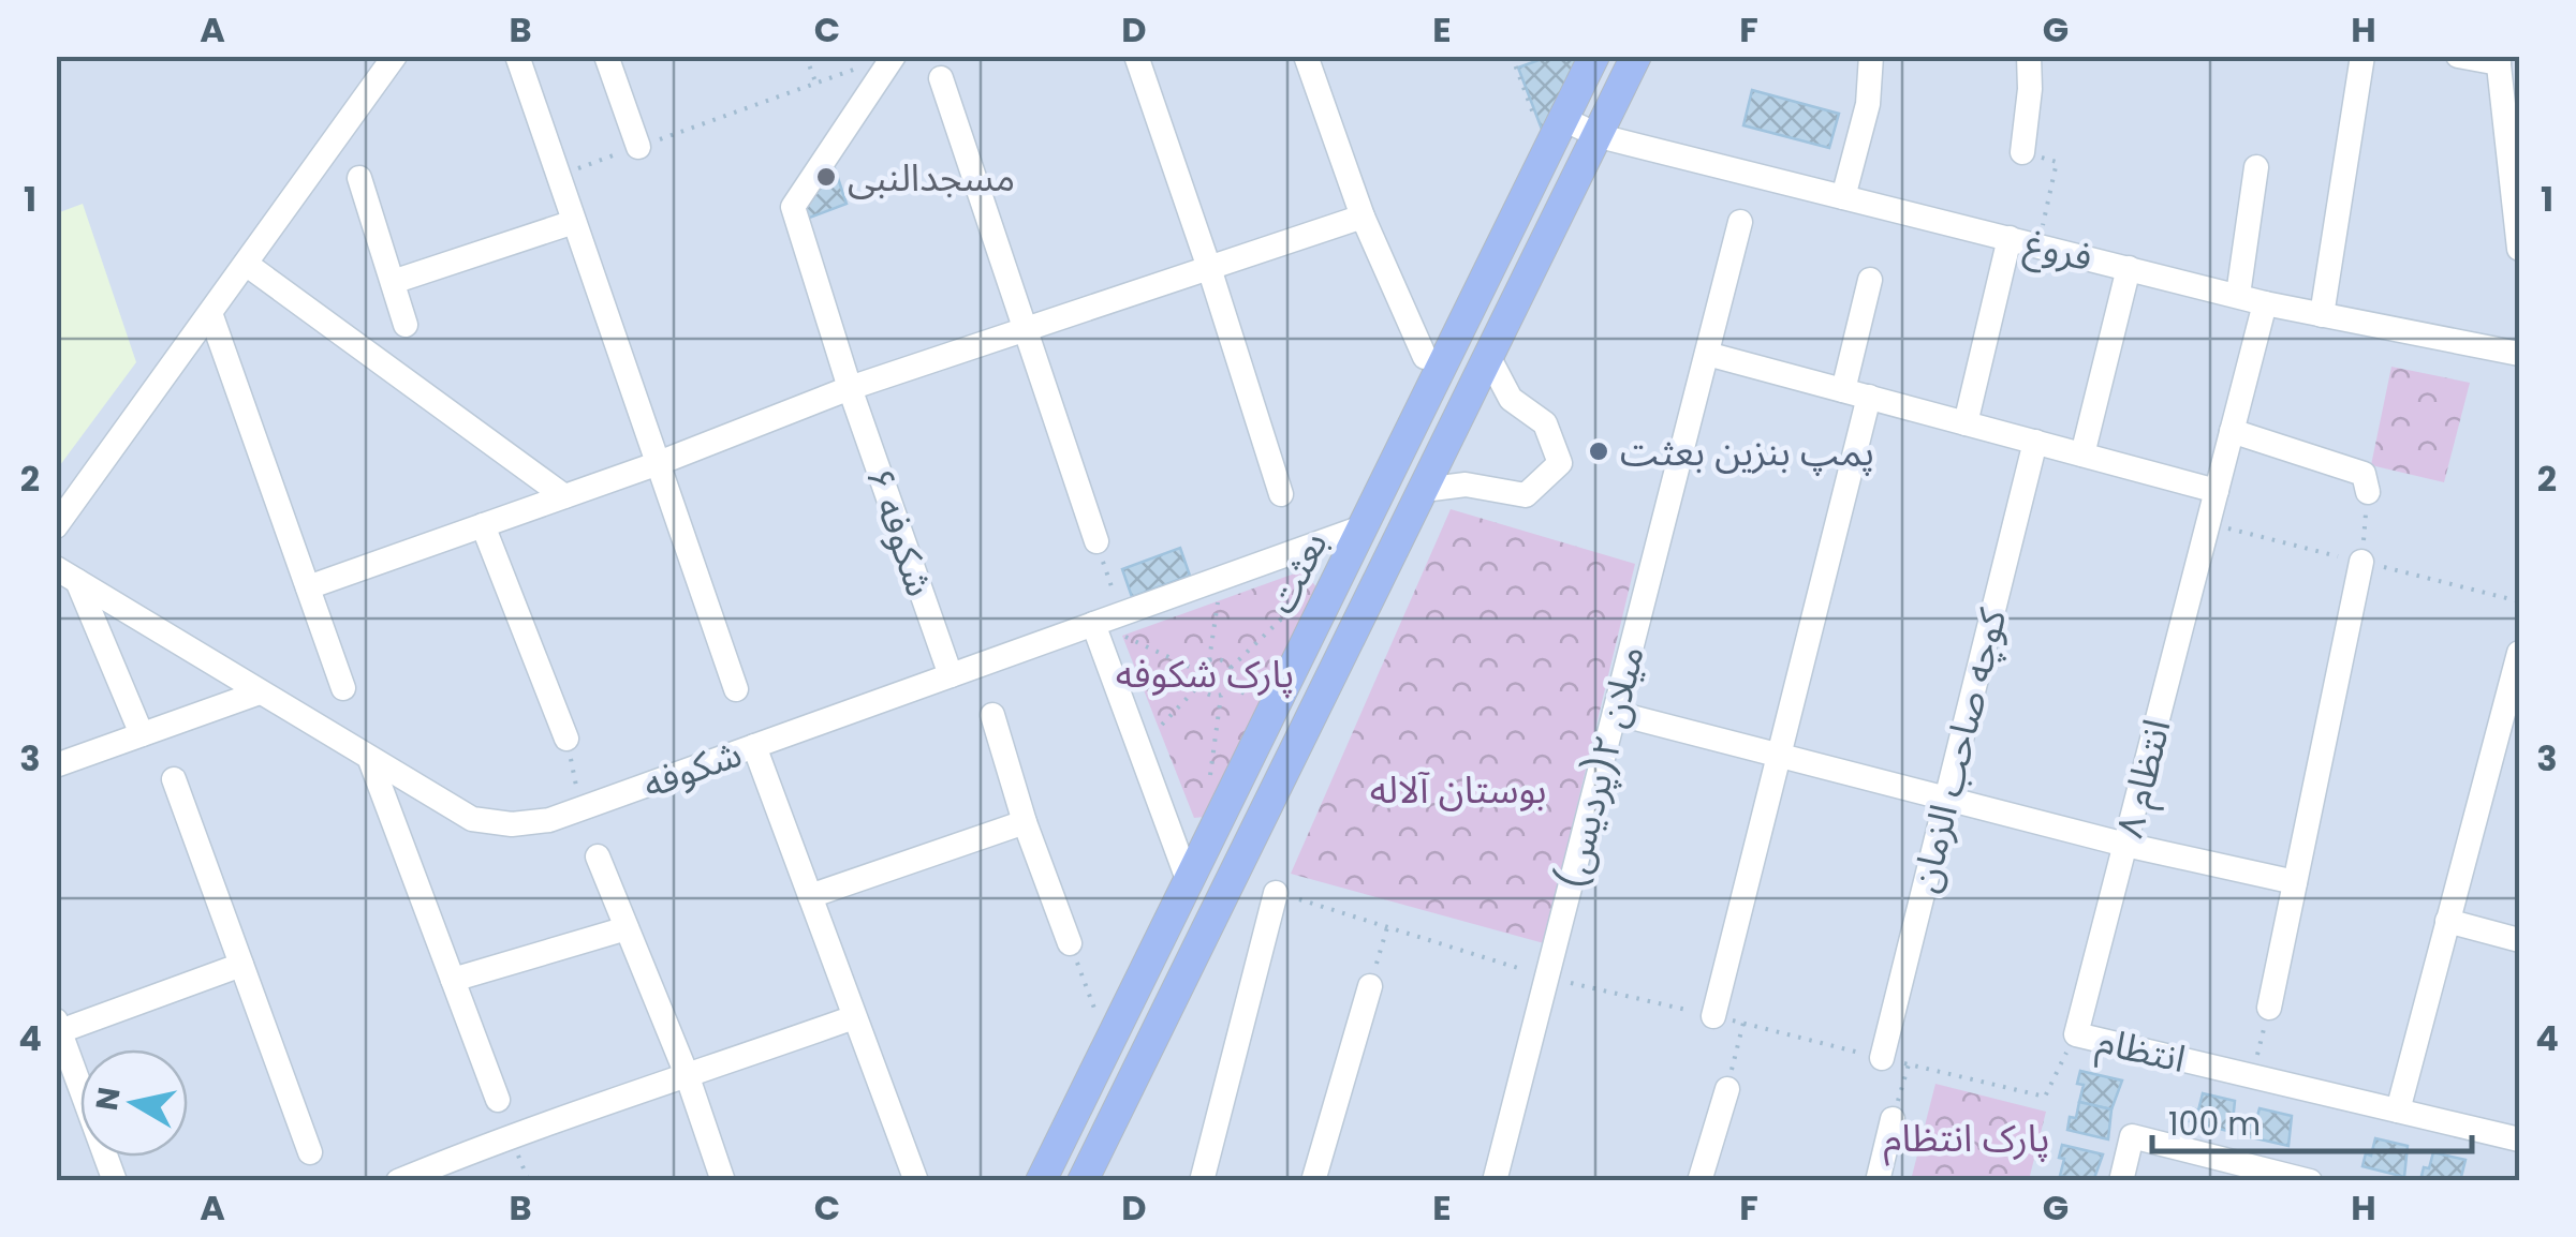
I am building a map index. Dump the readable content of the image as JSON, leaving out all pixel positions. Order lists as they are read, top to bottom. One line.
{"streets":{"main road":["بعثت"],"street":["فروغ","شکوفه ۶","کوچه صاحب الزمان","میلان ۲(پردیس)","شکوفه","انتظام ۸","انتظام"]},"crossings":[["فروغ","بعثت"],["فروغ","انتظام ۸"],["شکوفه ۶","شکوفه"],["بعثت","شکوفه"],["انتظام ۸","انتظام"]],"parks":["پارک شکوفه","بوستان آلاله","پارک انتظام"],"places":["مسجدالنبی","پمپ بنزین بعثت"],"scale_bar":"100 m","north":"left","grid":{"columns":["A","B","C","D","E","F","G","H"],"rows":["1","2","3","4"]}}
